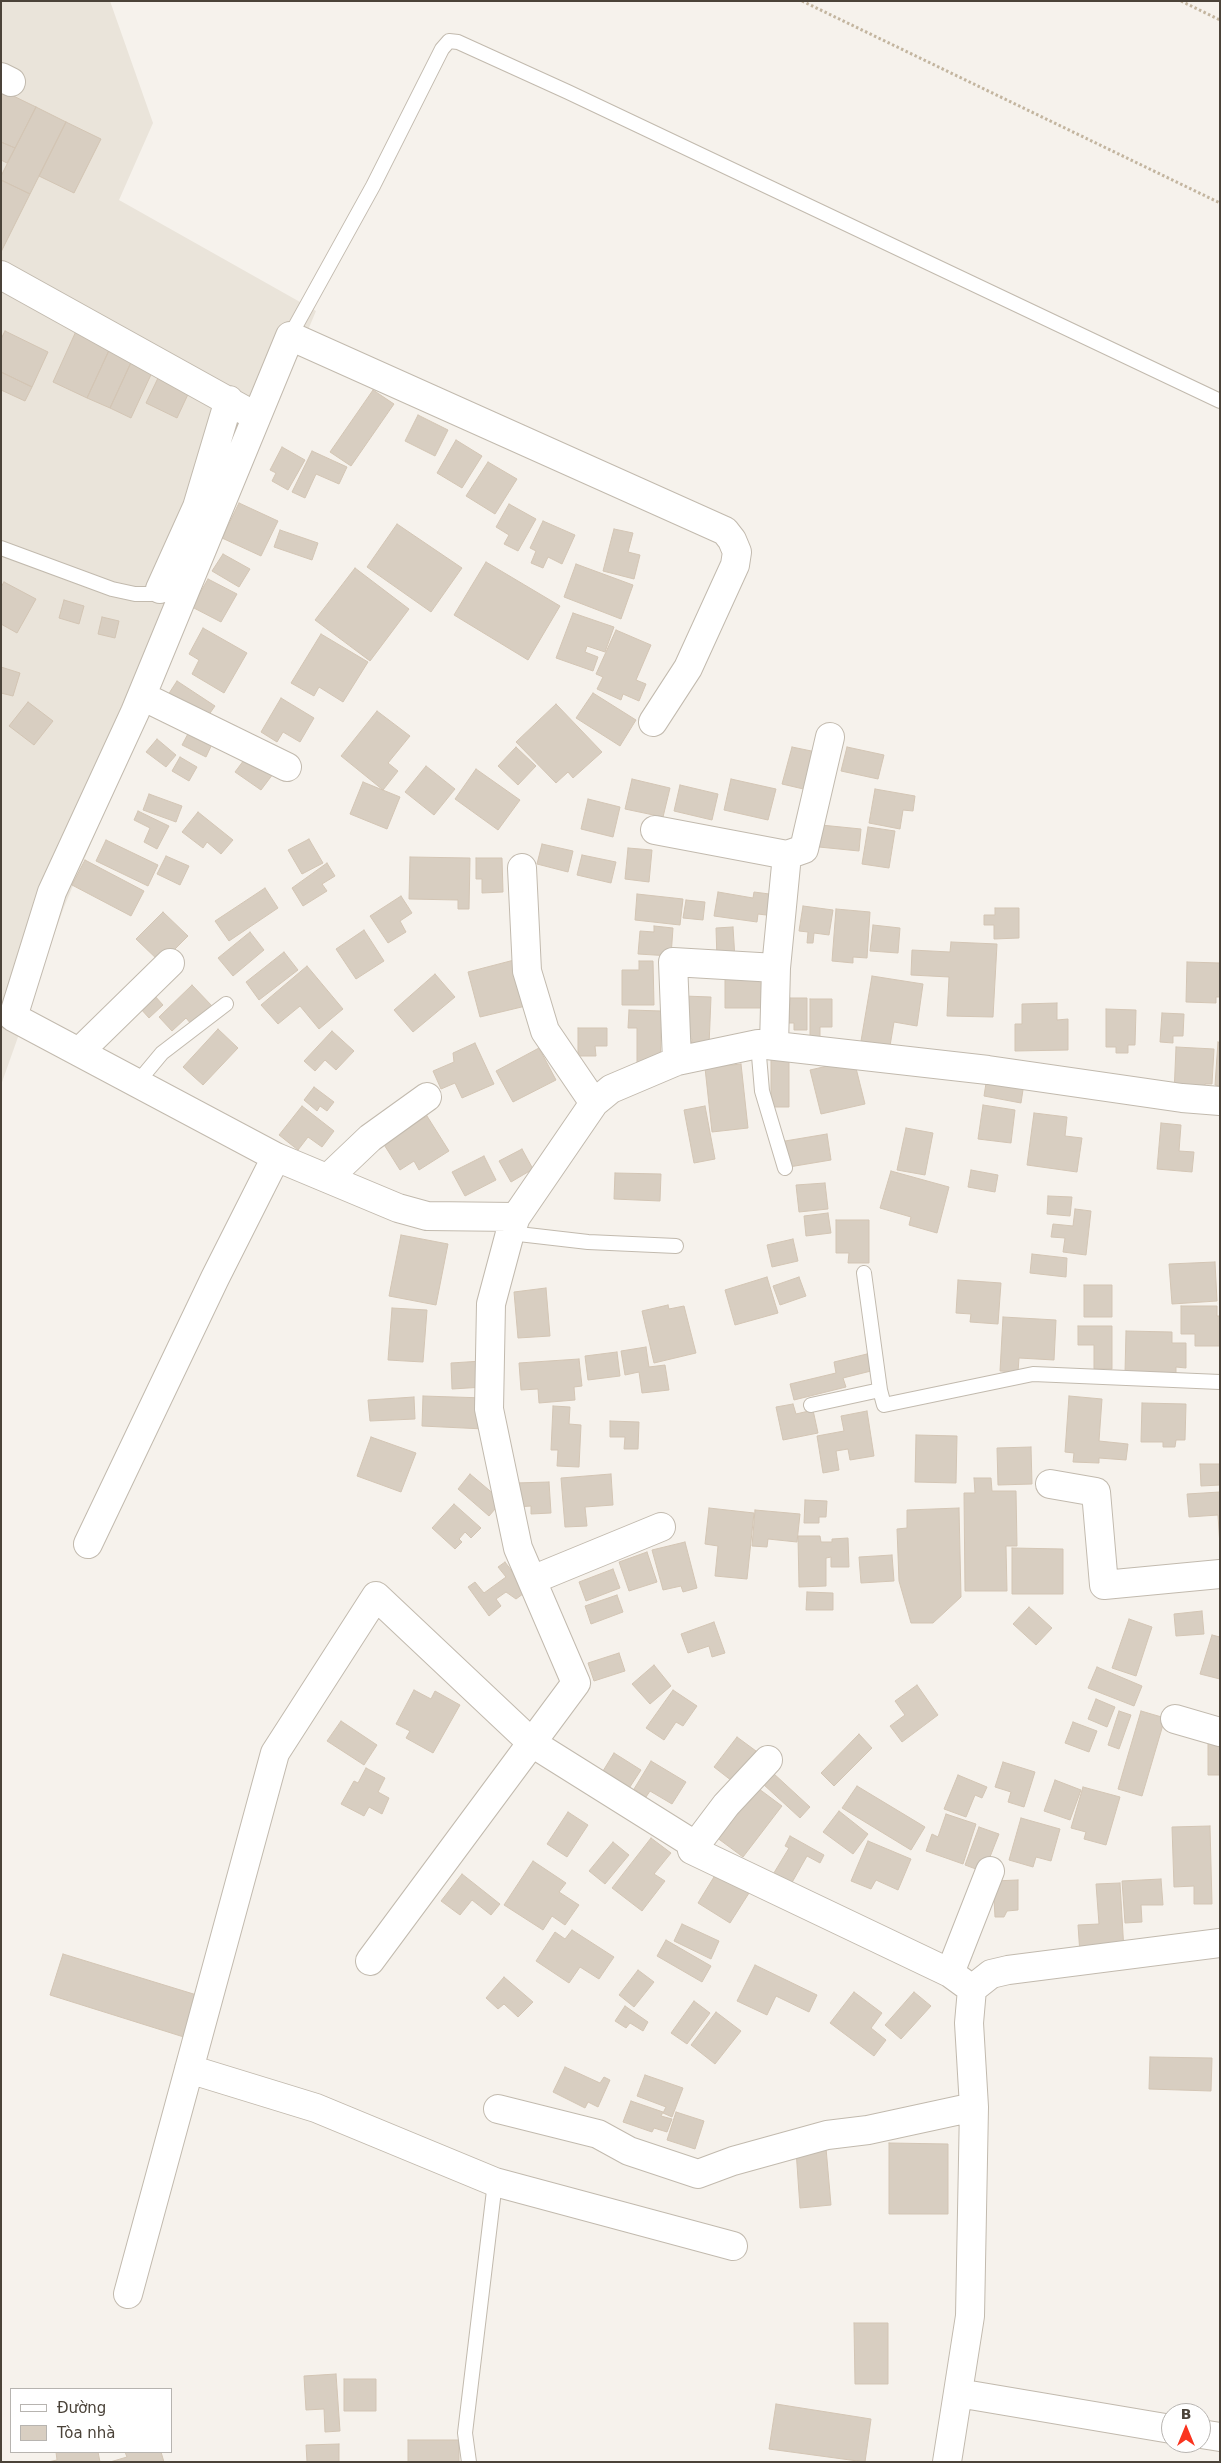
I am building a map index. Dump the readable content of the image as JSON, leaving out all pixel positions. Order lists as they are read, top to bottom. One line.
{"legend":["Đường","Tòa nhà"],"north":"top"}
